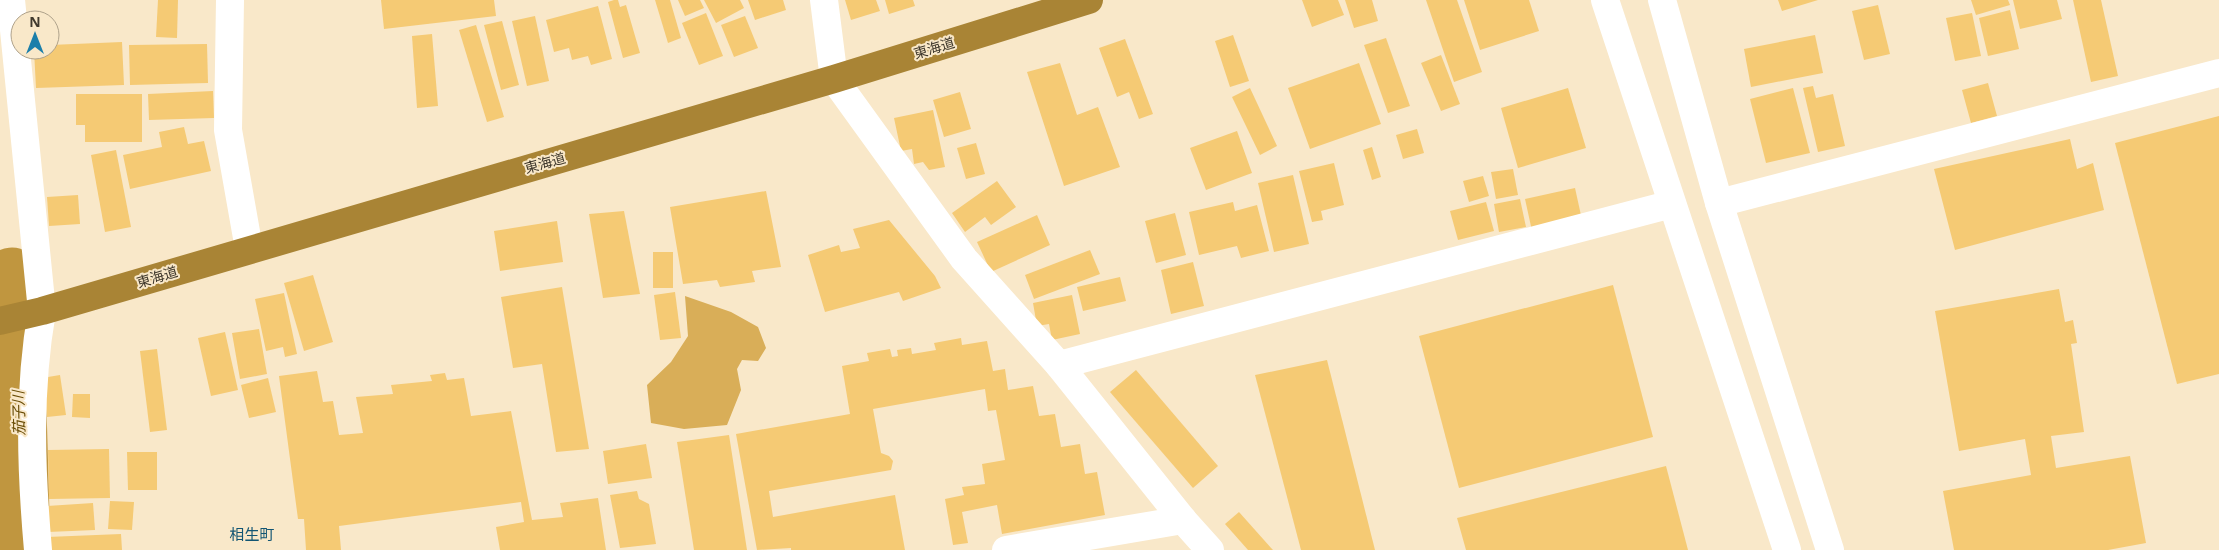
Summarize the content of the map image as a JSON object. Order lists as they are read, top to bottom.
{
  "streets": {
    "highway": ["東海道"]
  },
  "districts": ["相生町"],
  "water": ["茄子川"],
  "north": "top"
}
